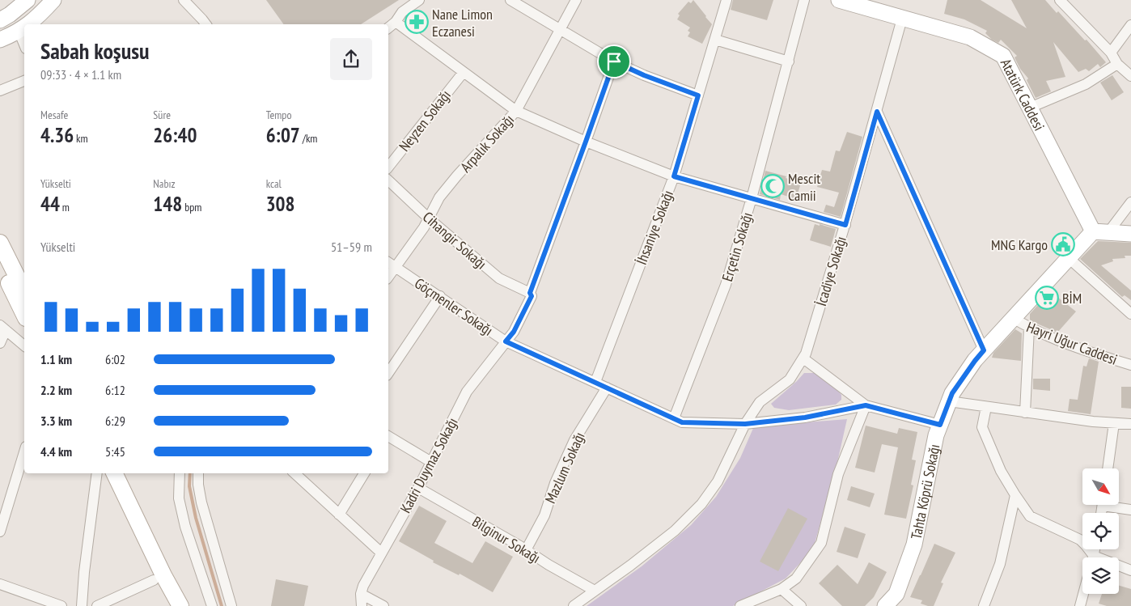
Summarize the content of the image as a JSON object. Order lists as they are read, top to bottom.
{
  "streets": {
    "main road": ["Atatürk Caddesi", "Tahta Köprü Sokağı"],
    "street": [
      "Neyzen Sokağı",
      "Arpalık Sokağı",
      "İhsaniye Sokağı",
      "Cihangir Sokağı",
      "Erçetin Sokağı",
      "İcadiye Sokağı",
      "Göçmenler Sokağı",
      "Hayri Uğur Caddesi",
      "Kadri Duymaz Sokağı",
      "Mazlum Sokağı",
      "Bilginur Sokağı"
    ]
  },
  "crossings": [
    ["Atatürk Caddesi", "İcadiye Sokağı"],
    ["Atatürk Caddesi", "Tahta Köprü Sokağı"],
    ["Arpalık Sokağı", "Cihangir Sokağı"],
    ["Arpalık Sokağı", "Göçmenler Sokağı"],
    ["İhsaniye Sokağı", "Göçmenler Sokağı"],
    ["Cihangir Sokağı", "Kadri Duymaz Sokağı"],
    ["Erçetin Sokağı", "Göçmenler Sokağı"],
    ["İcadiye Sokağı", "Göçmenler Sokağı"],
    ["İcadiye Sokağı", "Bilginur Sokağı"],
    ["Göçmenler Sokağı", "Kadri Duymaz Sokağı"],
    ["Göçmenler Sokağı", "Mazlum Sokağı"],
    ["Göçmenler Sokağı", "Tahta Köprü Sokağı"],
    ["Hayri Uğur Caddesi", "Tahta Köprü Sokağı"],
    ["Kadri Duymaz Sokağı", "Bilginur Sokağı"],
    ["Mazlum Sokağı", "Bilginur Sokağı"]
  ],
  "places": {
    "pharmacy": ["Nane Limon Eczanesi"],
    "mosque": ["Mescit Camii"],
    "public building": ["MNG Kargo"],
    "supermarket": ["BİM"]
  },
  "north": "bottom right",
  "page": {
    "heading": ["Sabah koşusu", "09:33 · 4 × 1.1 km"],
    "stats": [
      ["Mesafe", "4.36 km"],
      ["Süre", "26:40"],
      ["Tempo", "6:07 /km"],
      ["Yükselti", "44 m"],
      ["Nabız", "148 bpm"],
      ["kcal", "308"]
    ],
    "chart": ["Yükselti", "51–59 m"],
    "list": [
      {
        "name": "1.1 km",
        "note": "6:02"
      },
      {
        "name": "2.2 km",
        "note": "6:12"
      },
      {
        "name": "3.3 km",
        "note": "6:29"
      },
      {
        "name": "4.4 km",
        "note": "5:45"
      }
    ]
  }
}
